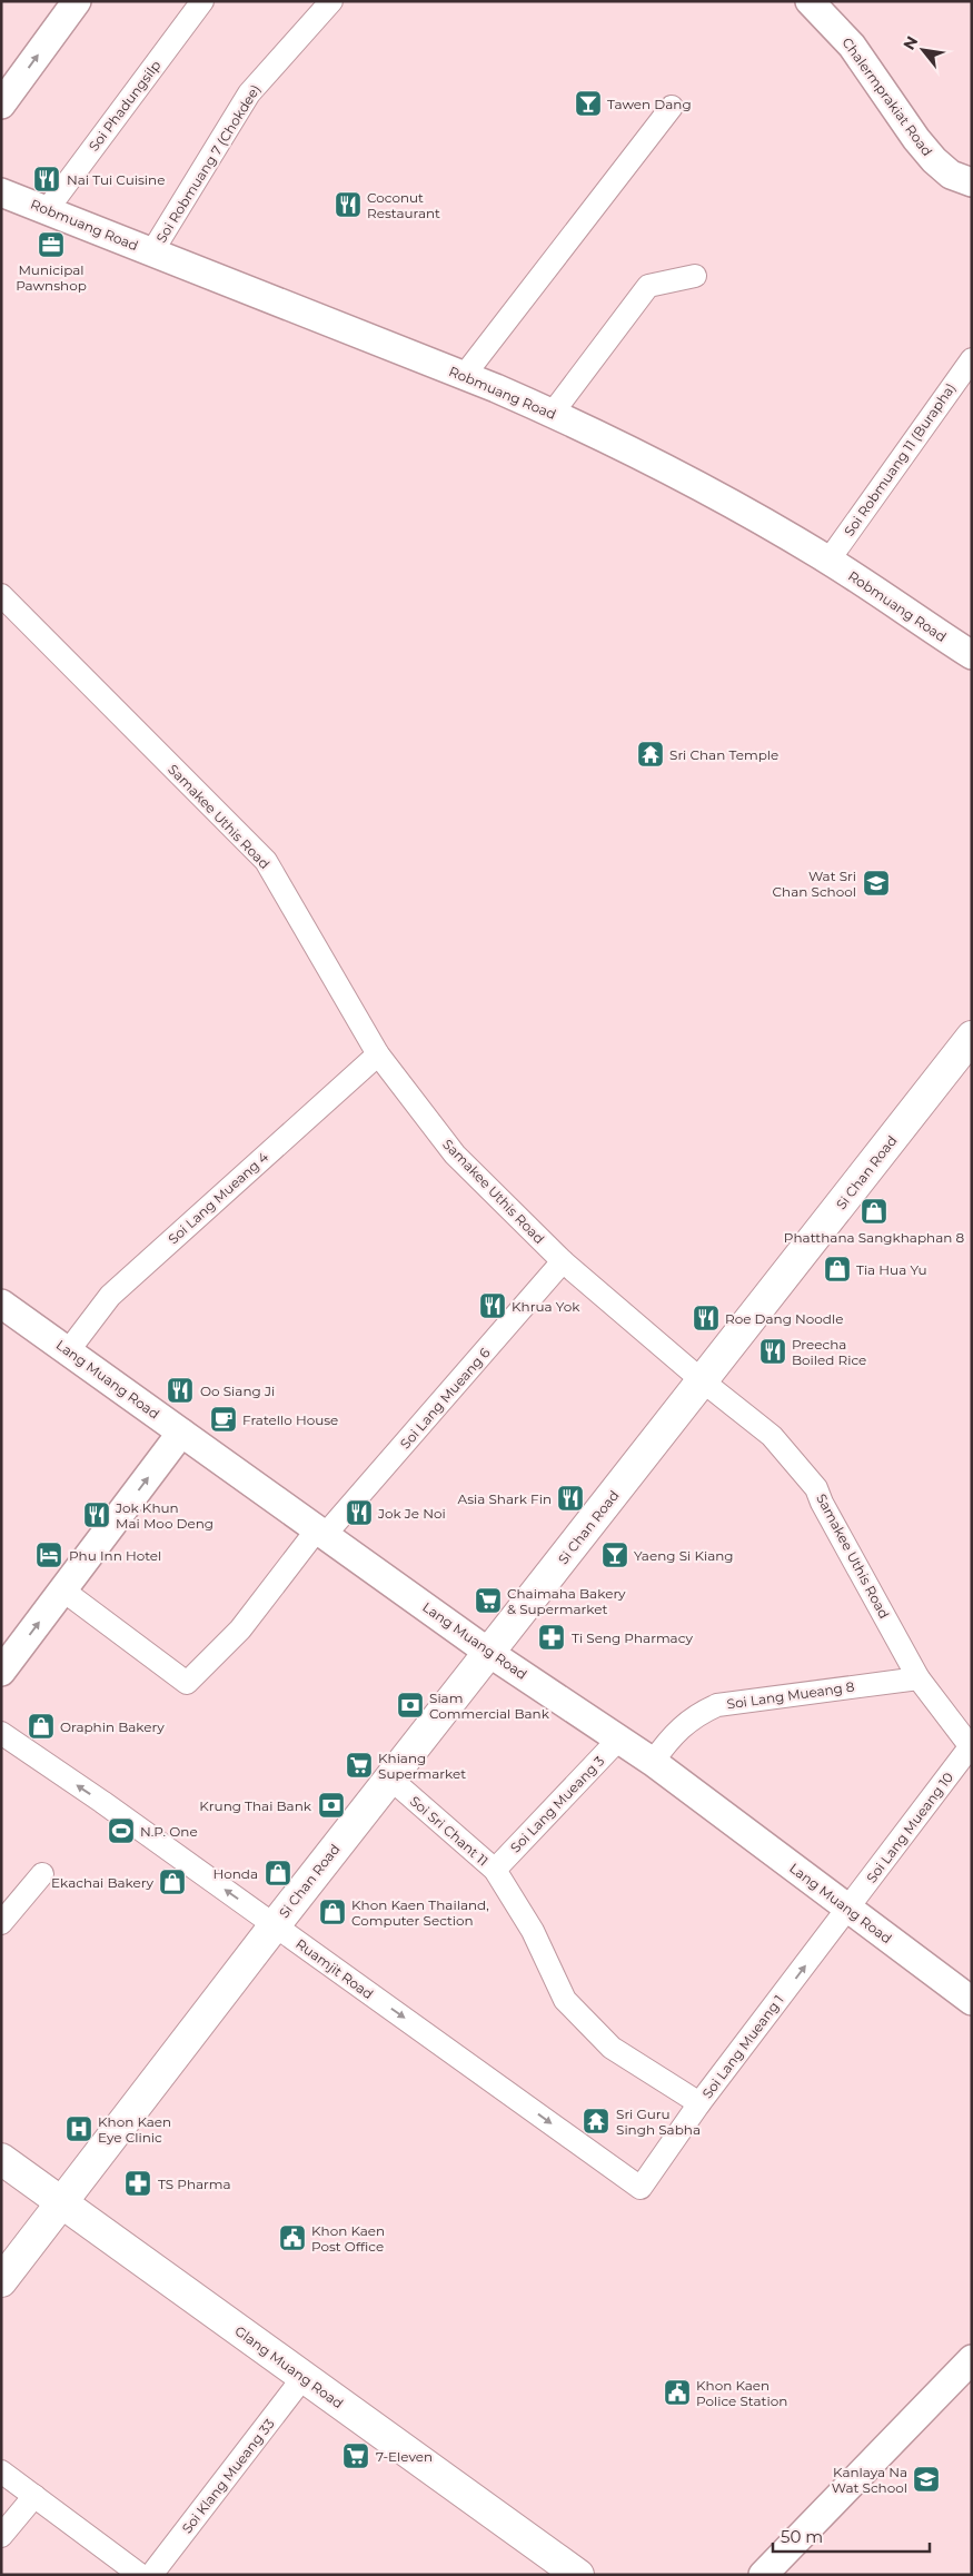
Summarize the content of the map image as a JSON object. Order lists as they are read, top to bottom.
{
  "streets": {
    "main road": ["Si Chan Road", "Glang Muang Road"],
    "street": [
      "Chalermprakiat Road",
      "Soi Phadungsilp",
      "Soi Robmuang 7 (Chokdee)",
      "Robmuang Road",
      "Soi Robmuang 11 (Burapha)",
      "Samakee Uthis Road",
      "Soi Lang Mueang 4",
      "Lang Muang Road",
      "Soi Lang Mueang 6",
      "Soi Lang Mueang 8",
      "Soi Lang Mueang 3",
      "Soi Lang Mueang 10",
      "Soi Sri Chant 11",
      "Ruamjit Road",
      "Soi Lang Mueang 1",
      "Soi Klang Mueang 33"
    ]
  },
  "crossings": [
    ["Soi Phadungsilp", "Robmuang Road"],
    ["Soi Robmuang 7 (Chokdee)", "Robmuang Road"],
    ["Robmuang Road", "Soi Robmuang 11 (Burapha)"],
    ["Samakee Uthis Road", "Si Chan Road"],
    ["Samakee Uthis Road", "Soi Lang Mueang 4"],
    ["Samakee Uthis Road", "Soi Lang Mueang 6"],
    ["Samakee Uthis Road", "Soi Lang Mueang 8"],
    ["Samakee Uthis Road", "Soi Lang Mueang 10"],
    ["Si Chan Road", "Lang Muang Road"],
    ["Si Chan Road", "Soi Sri Chant 11"],
    ["Si Chan Road", "Ruamjit Road"],
    ["Si Chan Road", "Glang Muang Road"],
    ["Soi Lang Mueang 4", "Lang Muang Road"],
    ["Lang Muang Road", "Soi Lang Mueang 6"],
    ["Lang Muang Road", "Soi Lang Mueang 8"],
    ["Lang Muang Road", "Soi Lang Mueang 3"],
    ["Lang Muang Road", "Soi Lang Mueang 10"],
    ["Lang Muang Road", "Soi Lang Mueang 1"],
    ["Soi Lang Mueang 3", "Soi Sri Chant 11"],
    ["Soi Lang Mueang 10", "Soi Lang Mueang 1"],
    ["Soi Sri Chant 11", "Soi Lang Mueang 1"],
    ["Ruamjit Road", "Soi Lang Mueang 1"],
    ["Glang Muang Road", "Soi Klang Mueang 33"]
  ],
  "one_way": ["Soi Lang Mueang 1"],
  "places": {
    "bar": ["Tawen Dang", "Yaeng Si Kiang"],
    "restaurant": [
      "Nai Tui Cuisine",
      "Coconut Restaurant",
      "Khrua Yok",
      "Roe Dang Noodle",
      "Preecha Boiled Rice",
      "Oo Siang Ji",
      "Asia Shark Fin",
      "Jok Je Noi",
      "Jok Khun Mai Moo Deng"
    ],
    "office": ["Municipal Pawnshop"],
    "temple": ["Sri Chan Temple", "Sri Guru Singh Sabha"],
    "school or university": ["Wat Sri Chan School", "Kanlaya Na Wat School"],
    "shop": [
      "Phatthana Sangkhaphan 8",
      "Tia Hua Yu",
      "Oraphin Bakery",
      "Honda",
      "Ekachai Bakery",
      "Khon Kaen Thailand, Computer Section"
    ],
    "cafe": ["Fratello House"],
    "hotel": ["Phu Inn Hotel"],
    "supermarket": ["Chaimaha Bakery & Supermarket", "Khiang Supermarket", "7-Eleven"],
    "pharmacy": ["Ti Seng Pharmacy", "TS Pharma"],
    "bank": ["Siam Commercial Bank", "Krung Thai Bank"],
    "sports": ["N.P. One"],
    "hospital": ["Khon Kaen Eye Clinic"],
    "public building": ["Khon Kaen Post Office", "Khon Kaen Police Station"]
  },
  "scale_bar": "50 m",
  "north": "top left"
}
